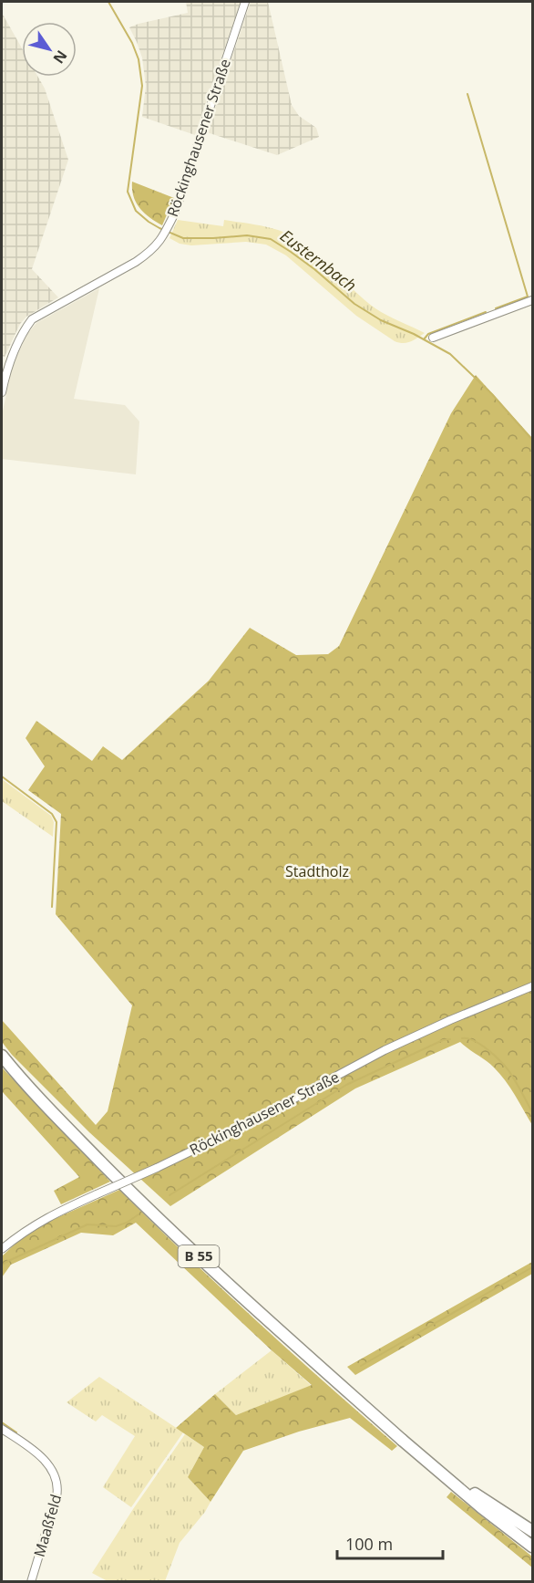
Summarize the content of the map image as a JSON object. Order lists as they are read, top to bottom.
{
  "streets": {
    "main road": ["B 55"],
    "street": ["Röckinghausener Straße", "Maaßfeld"]
  },
  "water": ["Eusternbach"],
  "parks": ["Stadtholz"],
  "scale_bar": "100 m",
  "north": "bottom right"
}
